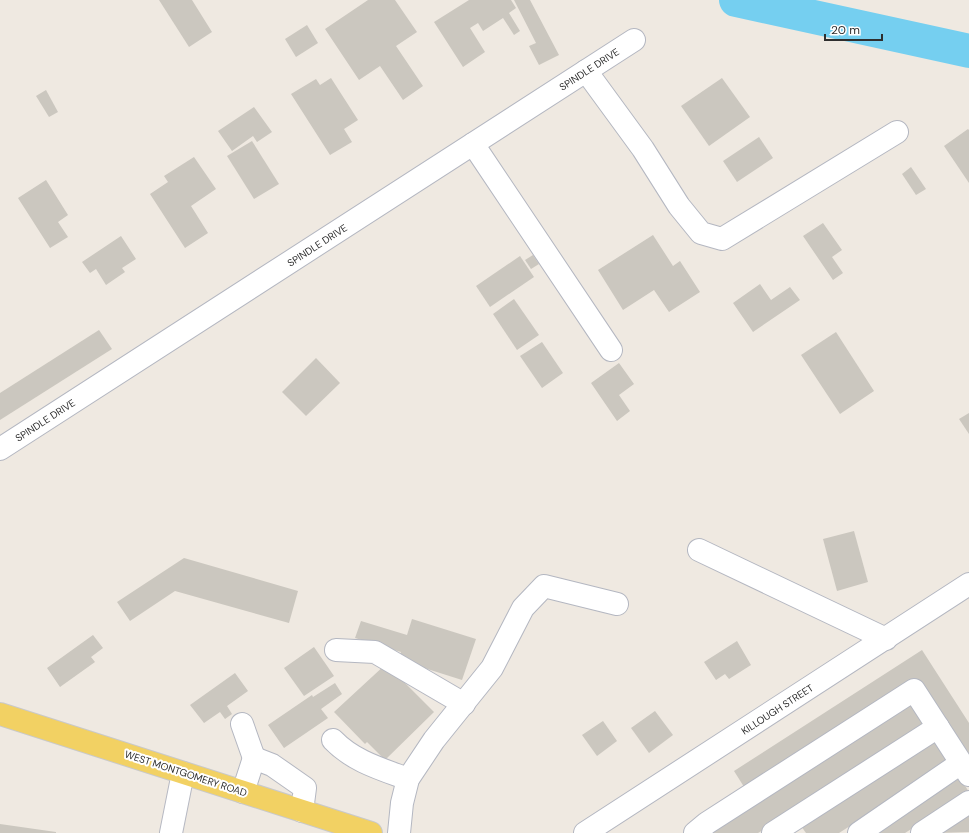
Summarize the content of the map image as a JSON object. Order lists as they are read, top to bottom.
{
  "streets": {
    "main road": ["WEST MONTGOMERY ROAD"],
    "street": ["SPINDLE DRIVE", "KILLOUGH STREET"]
  },
  "scale_bar": "20 m"
}
